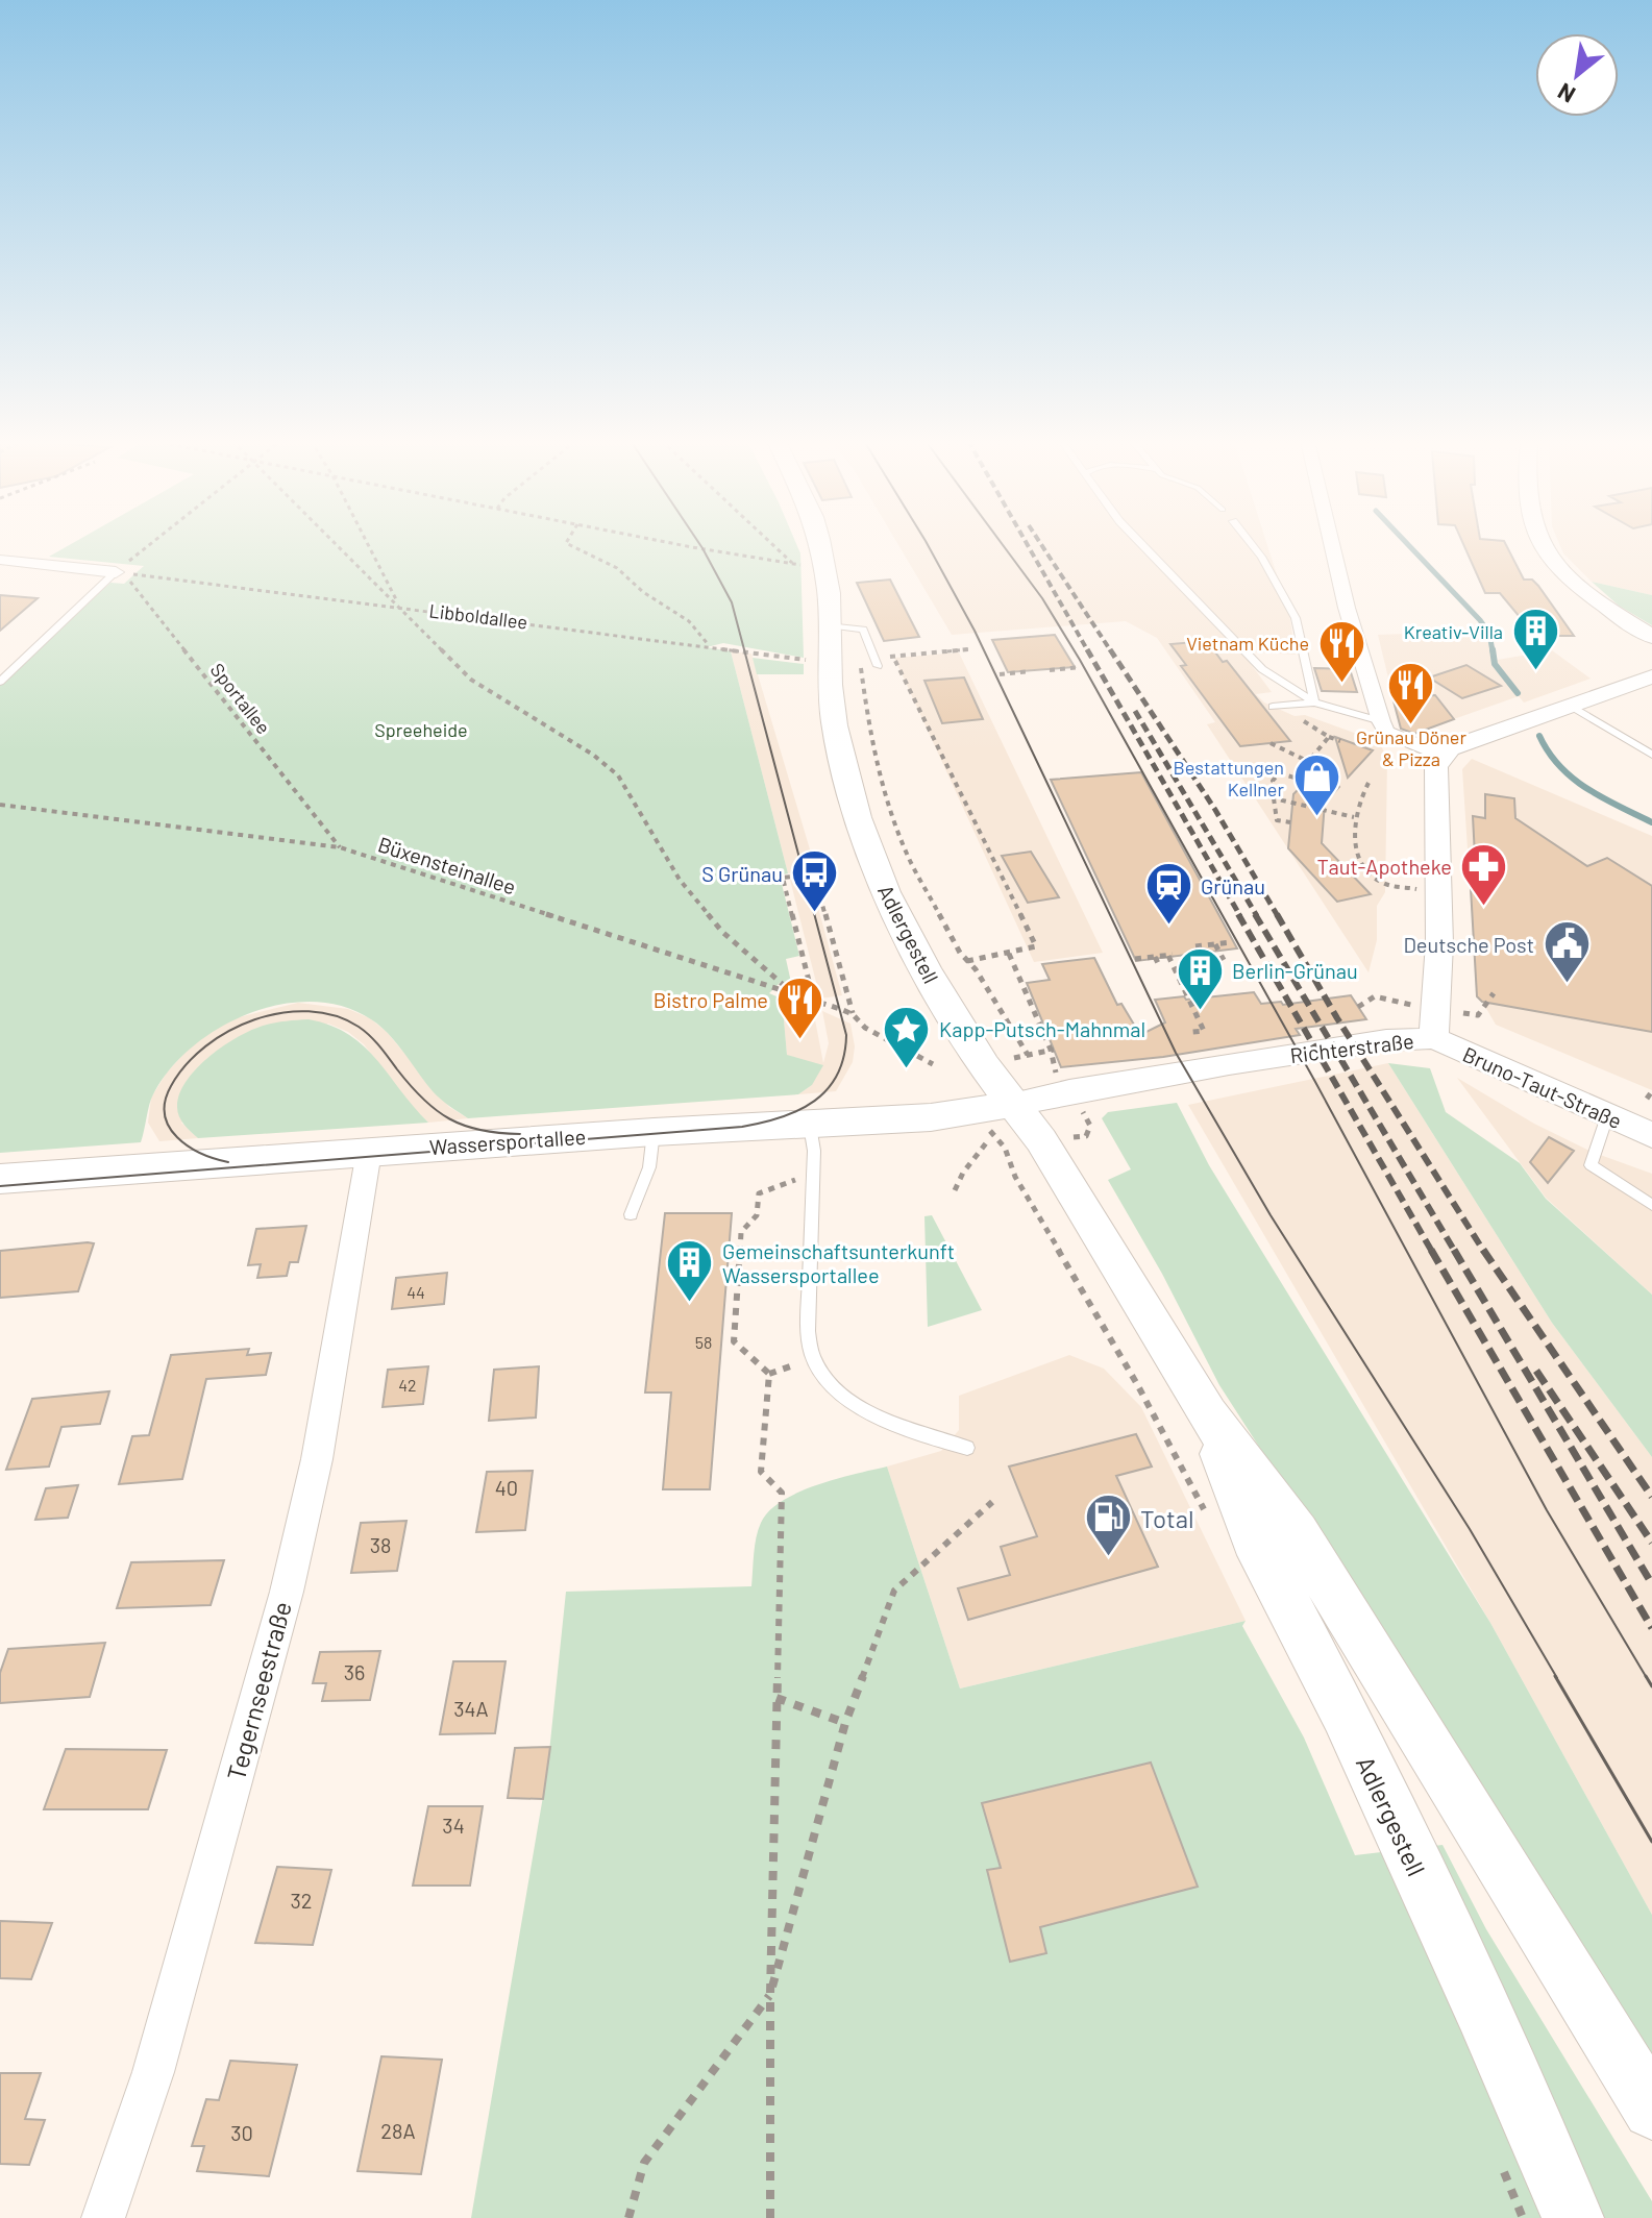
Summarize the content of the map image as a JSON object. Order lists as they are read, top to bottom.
{
  "streets": {
    "main road": ["Adlergestell", "Wassersportallee"],
    "street": ["Richterstraße", "Bruno-Taut-Straße", "Tegernseestraße"],
    "path": ["Libboldallee", "Sportallee", "Büxensteinallee"]
  },
  "crossings": [
    ["Libboldallee", "Sportallee"],
    ["Sportallee", "Büxensteinallee"],
    ["Adlergestell", "Richterstraße"],
    ["Adlergestell", "Wassersportallee"],
    ["Richterstraße", "Bruno-Taut-Straße"],
    ["Richterstraße", "Wassersportallee"],
    ["Wassersportallee", "Tegernseestraße"]
  ],
  "parks": ["Spreeheide"],
  "places": {
    "building": ["Kreativ-Villa", "Berlin-Grünau", "Gemeinschaftsunterkunft Wassersportallee"],
    "restaurant": ["Vietnam Küche", "Grünau Döner & Pizza", "Bistro Palme"],
    "shop": ["Bestattungen Kellner"],
    "pharmacy": ["Taut-Apotheke"],
    "bus stop": ["S Grünau"],
    "station": ["Grünau"],
    "public building": ["Deutsche Post"],
    "place": ["Kapp-Putsch-Mahnmal"],
    "fuel station": ["Total"]
  },
  "house_numbers": [
    "44",
    "58",
    "42",
    "40",
    "38",
    "36",
    "34A",
    "34",
    "32",
    "28A",
    "30"
  ],
  "north": "bottom left"
}
